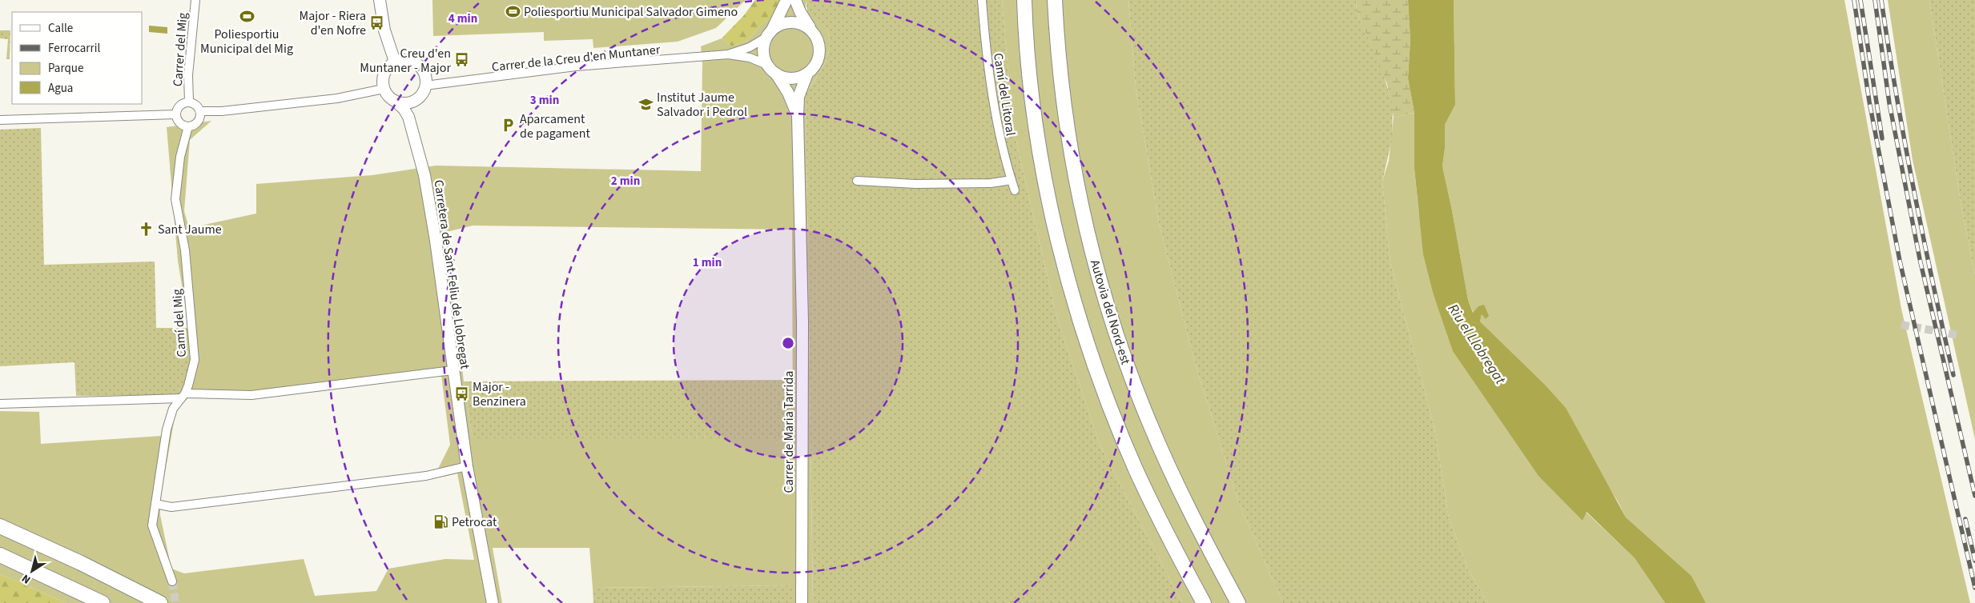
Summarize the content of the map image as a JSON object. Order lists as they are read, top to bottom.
{
  "streets": {
    "highway": ["Autovia del Nord-est"],
    "main road": ["Carretera de Sant Feliu de Llobregat", "Carrer de Maria Tarrida"],
    "street": [
      "Carrer del Mig",
      "Carrer de la Creu d'en Muntaner",
      "Camí del Litoral",
      "Camí del Mig"
    ]
  },
  "crossings": [
    ["Carrer del Mig", "Camí del Mig"],
    ["Carrer de la Creu d'en Muntaner", "Carretera de Sant Feliu de Llobregat"],
    ["Carrer de la Creu d'en Muntaner", "Carrer de Maria Tarrida"]
  ],
  "water": ["Riu el Llobregat"],
  "places": {
    "sports": ["Poliesportiu Municipal Salvador Gimeno", "Poliesportiu Municipal del Mig"],
    "bus stop": ["Major - Riera d'en Nofre", "Creu d'en Muntaner - Major", "Major - Benzinera"],
    "school or university": ["Institut Jaume Salvador i Pedrol"],
    "parking": ["Aparcament de pagament"],
    "church": ["Sant Jaume"],
    "fuel station": ["Petrocat"]
  },
  "legend": [
    "Calle",
    "Ferrocarril",
    "Parque",
    "Agua"
  ],
  "north": "bottom left",
  "rings": [
    "4 min",
    "3 min",
    "2 min",
    "1 min"
  ]
}
